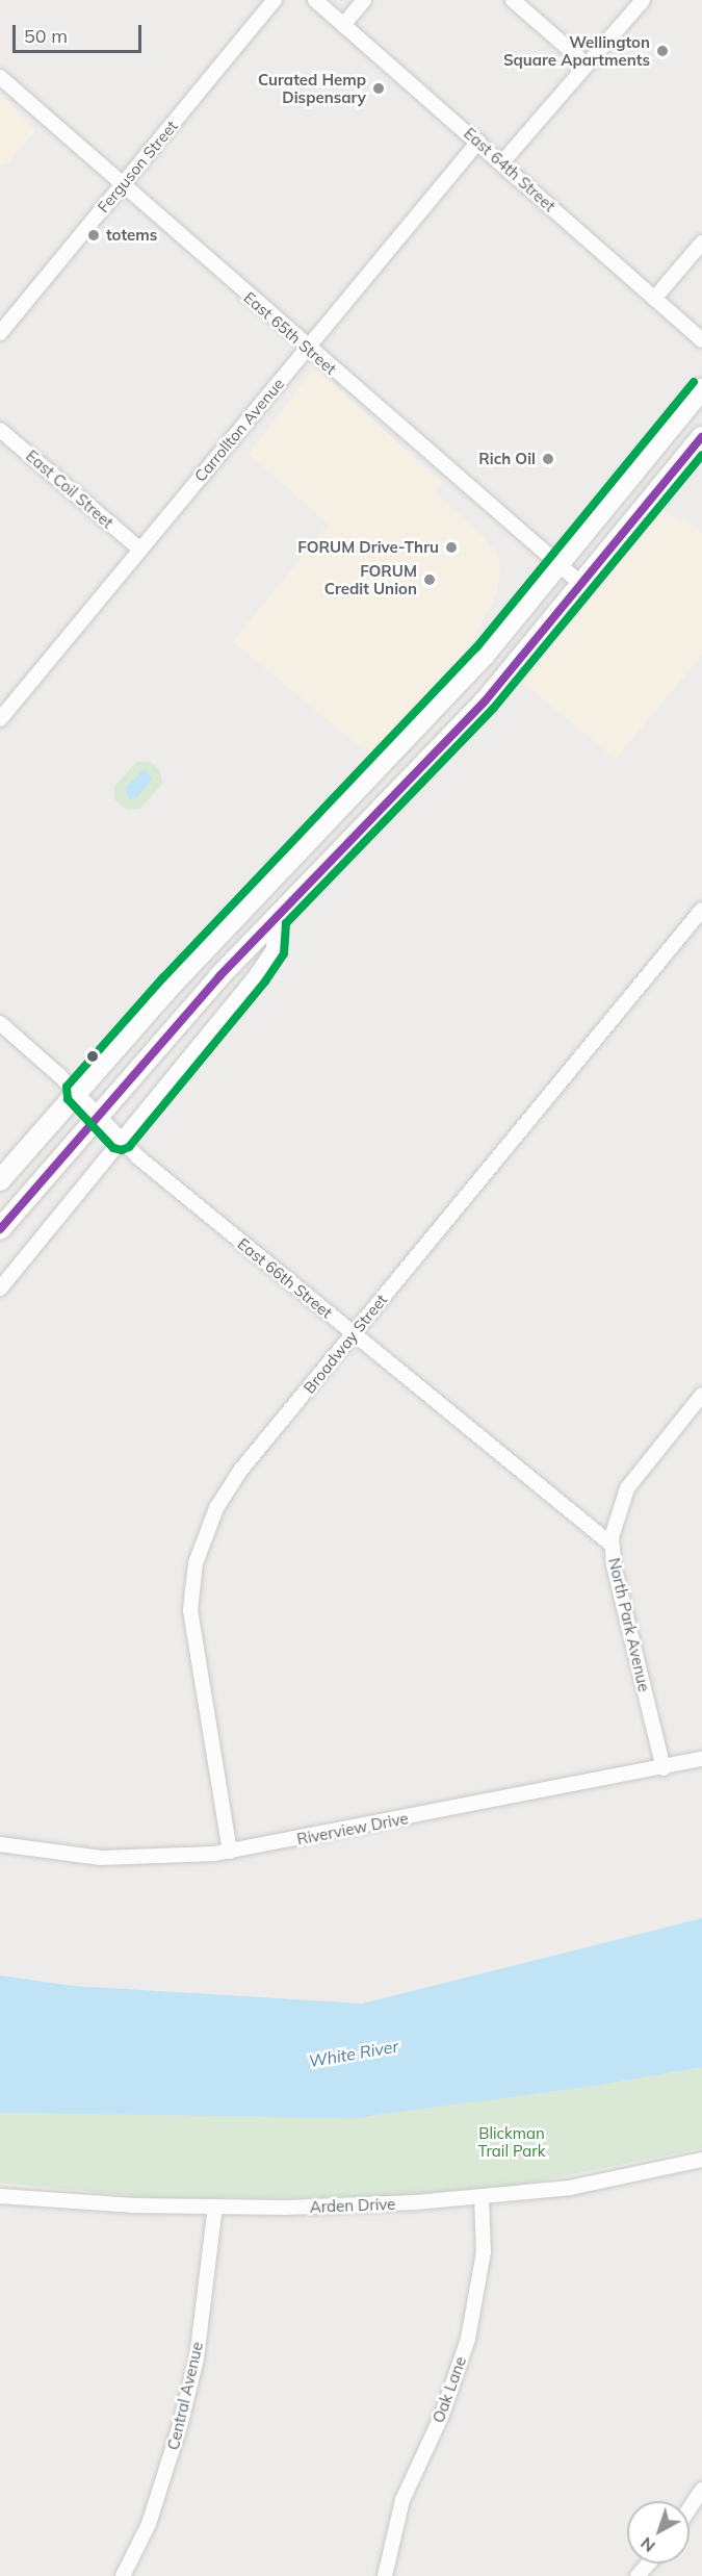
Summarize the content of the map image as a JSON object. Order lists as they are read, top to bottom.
{
  "streets": {
    "street": [
      "Ferguson Street",
      "East 64th Street",
      "East 65th Street",
      "Carrollton Avenue",
      "East Coil Street",
      "East 66th Street",
      "Broadway Street",
      "North Park Avenue",
      "Riverview Drive",
      "Arden Drive",
      "Oak Lane",
      "Central Avenue"
    ]
  },
  "crossings": [
    ["Ferguson Street", "East 65th Street"],
    ["East 64th Street", "Carrollton Avenue"],
    ["East 65th Street", "Carrollton Avenue"],
    ["Carrollton Avenue", "East Coil Street"],
    ["East 66th Street", "Broadway Street"],
    ["East 66th Street", "North Park Avenue"],
    ["Broadway Street", "Riverview Drive"],
    ["North Park Avenue", "Riverview Drive"],
    ["Arden Drive", "Oak Lane"],
    ["Arden Drive", "Central Avenue"]
  ],
  "water": ["White River"],
  "parks": ["Blickman Trail Park"],
  "places": [
    "Wellington Square Apartments",
    "Curated Hemp Dispensary",
    "totems",
    "Rich Oil",
    "FORUM Drive-Thru",
    "FORUM Credit Union"
  ],
  "scale_bar": "50 m",
  "north": "bottom left"
}
